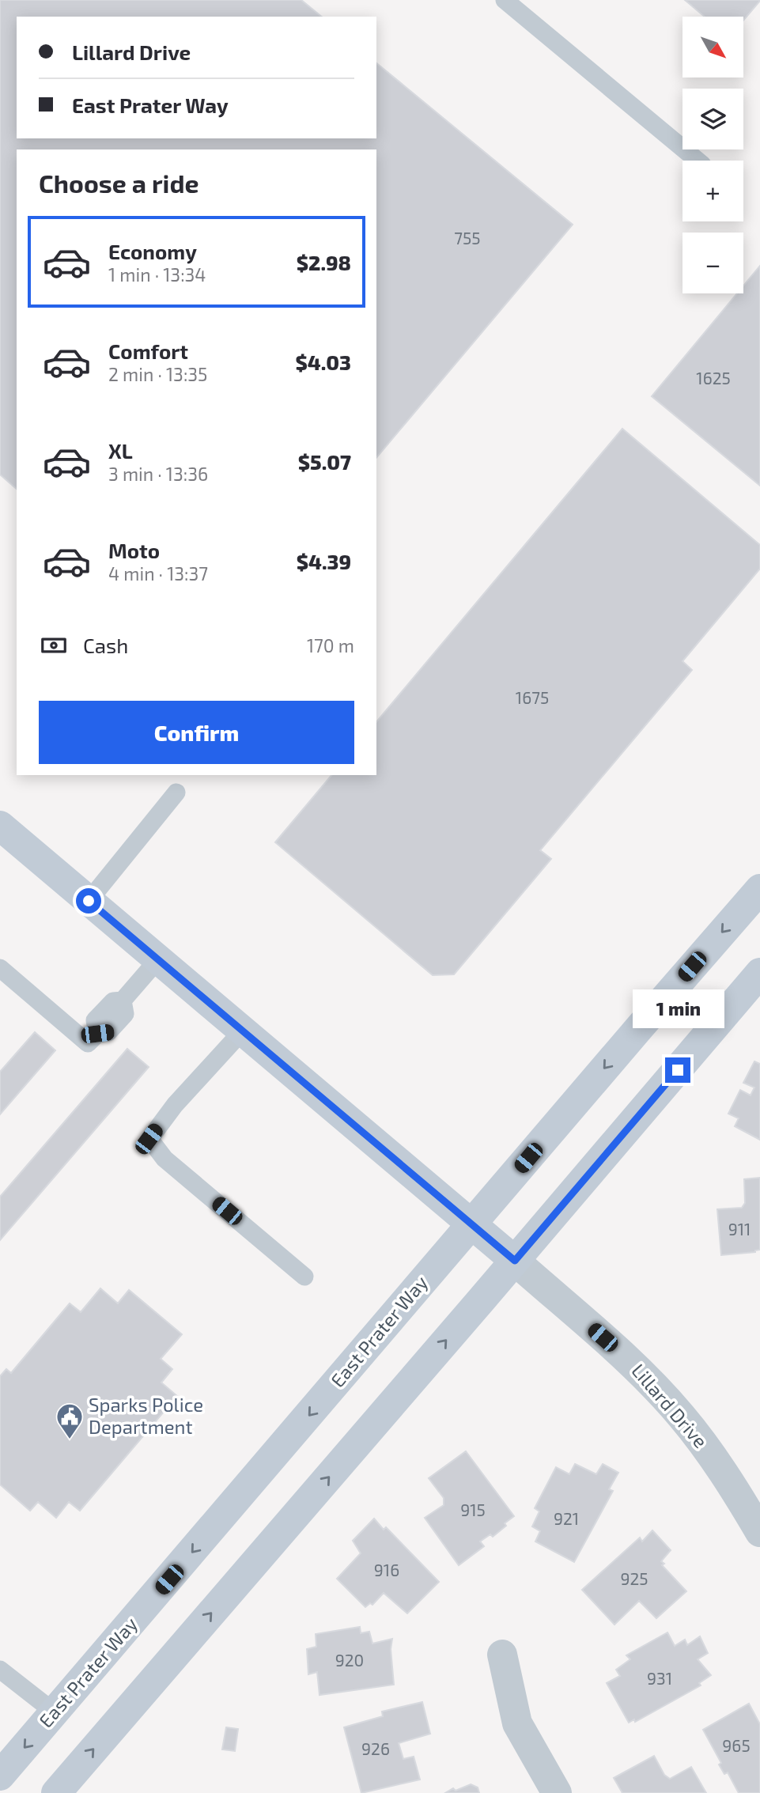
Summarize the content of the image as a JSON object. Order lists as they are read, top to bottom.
{
  "streets": {
    "main road": ["East Prater Way", "Lillard Drive"]
  },
  "crossings": [
    ["East Prater Way", "Lillard Drive"]
  ],
  "places": {
    "public building": ["Sparks Police Department"]
  },
  "house_numbers": [
    "755",
    "1625",
    "1675",
    "911",
    "915",
    "921",
    "916",
    "925",
    "920",
    "931",
    "965",
    "926"
  ],
  "north": "bottom right",
  "page": {
    "map_buttons": ["+", "−"],
    "banner": ["Lillard Drive", "East Prater Way"],
    "heading": "Choose a ride",
    "list": [
      {
        "name": "Economy",
        "note": "1 min · 13:34",
        "value": "$2.98"
      },
      {
        "name": "Comfort",
        "note": "2 min · 13:35",
        "value": "$4.03"
      },
      {
        "name": "XL",
        "note": "3 min · 13:36",
        "value": "$5.07"
      },
      {
        "name": "Moto",
        "note": "4 min · 13:37",
        "value": "$4.39"
      }
    ],
    "pay": ["Cash", "170 m"],
    "buttons": "Confirm",
    "bubble": "1 min"
  }
}
